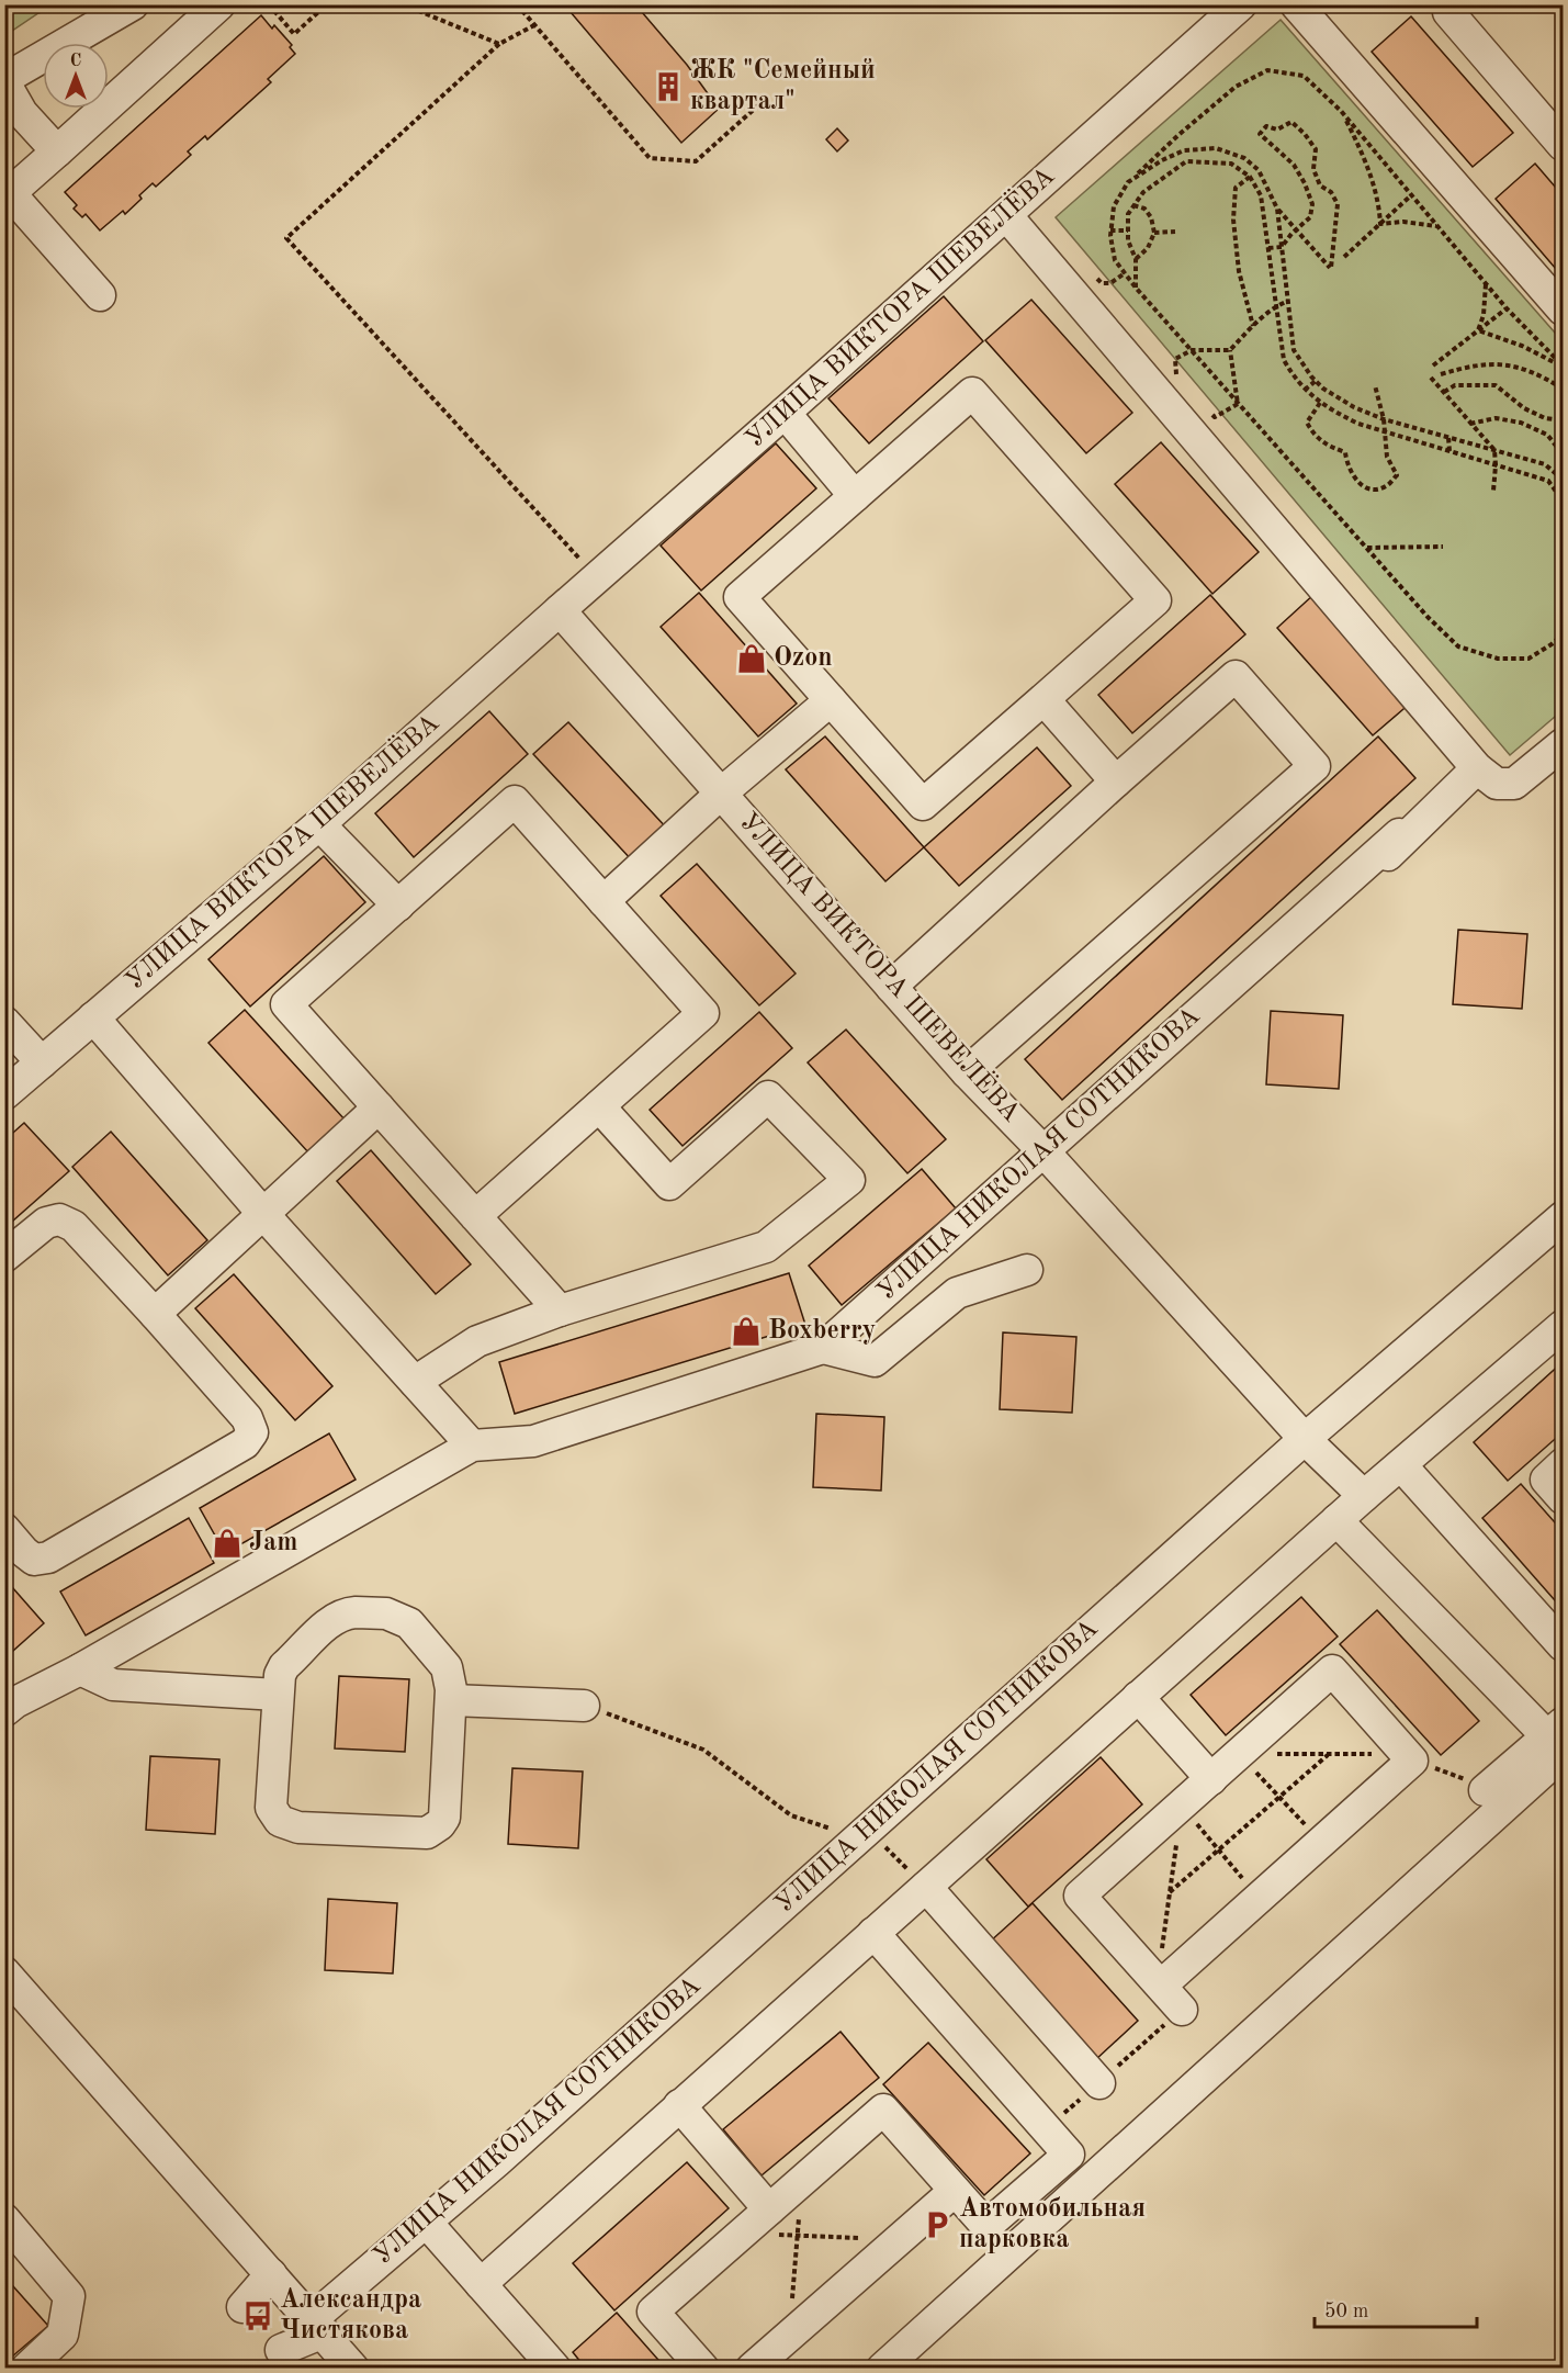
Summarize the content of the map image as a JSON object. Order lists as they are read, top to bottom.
{
  "streets": {
    "street": ["УЛИЦА ВИКТОРА ШЕВЕЛЁВА", "УЛИЦА НИКОЛАЯ СОТНИКОВА"]
  },
  "crossings": [
    ["УЛИЦА ВИКТОРА ШЕВЕЛЁВА", "УЛИЦА НИКОЛАЯ СОТНИКОВА"]
  ],
  "places": {
    "building": ["ЖК \"Семейный квартал\""],
    "shop": ["Ozon", "Boxberry", "Jam"],
    "parking": ["Автомобильная парковка"],
    "bus stop": ["Александра Чистякова"]
  },
  "scale_bar": "50 m",
  "north": "top"
}
